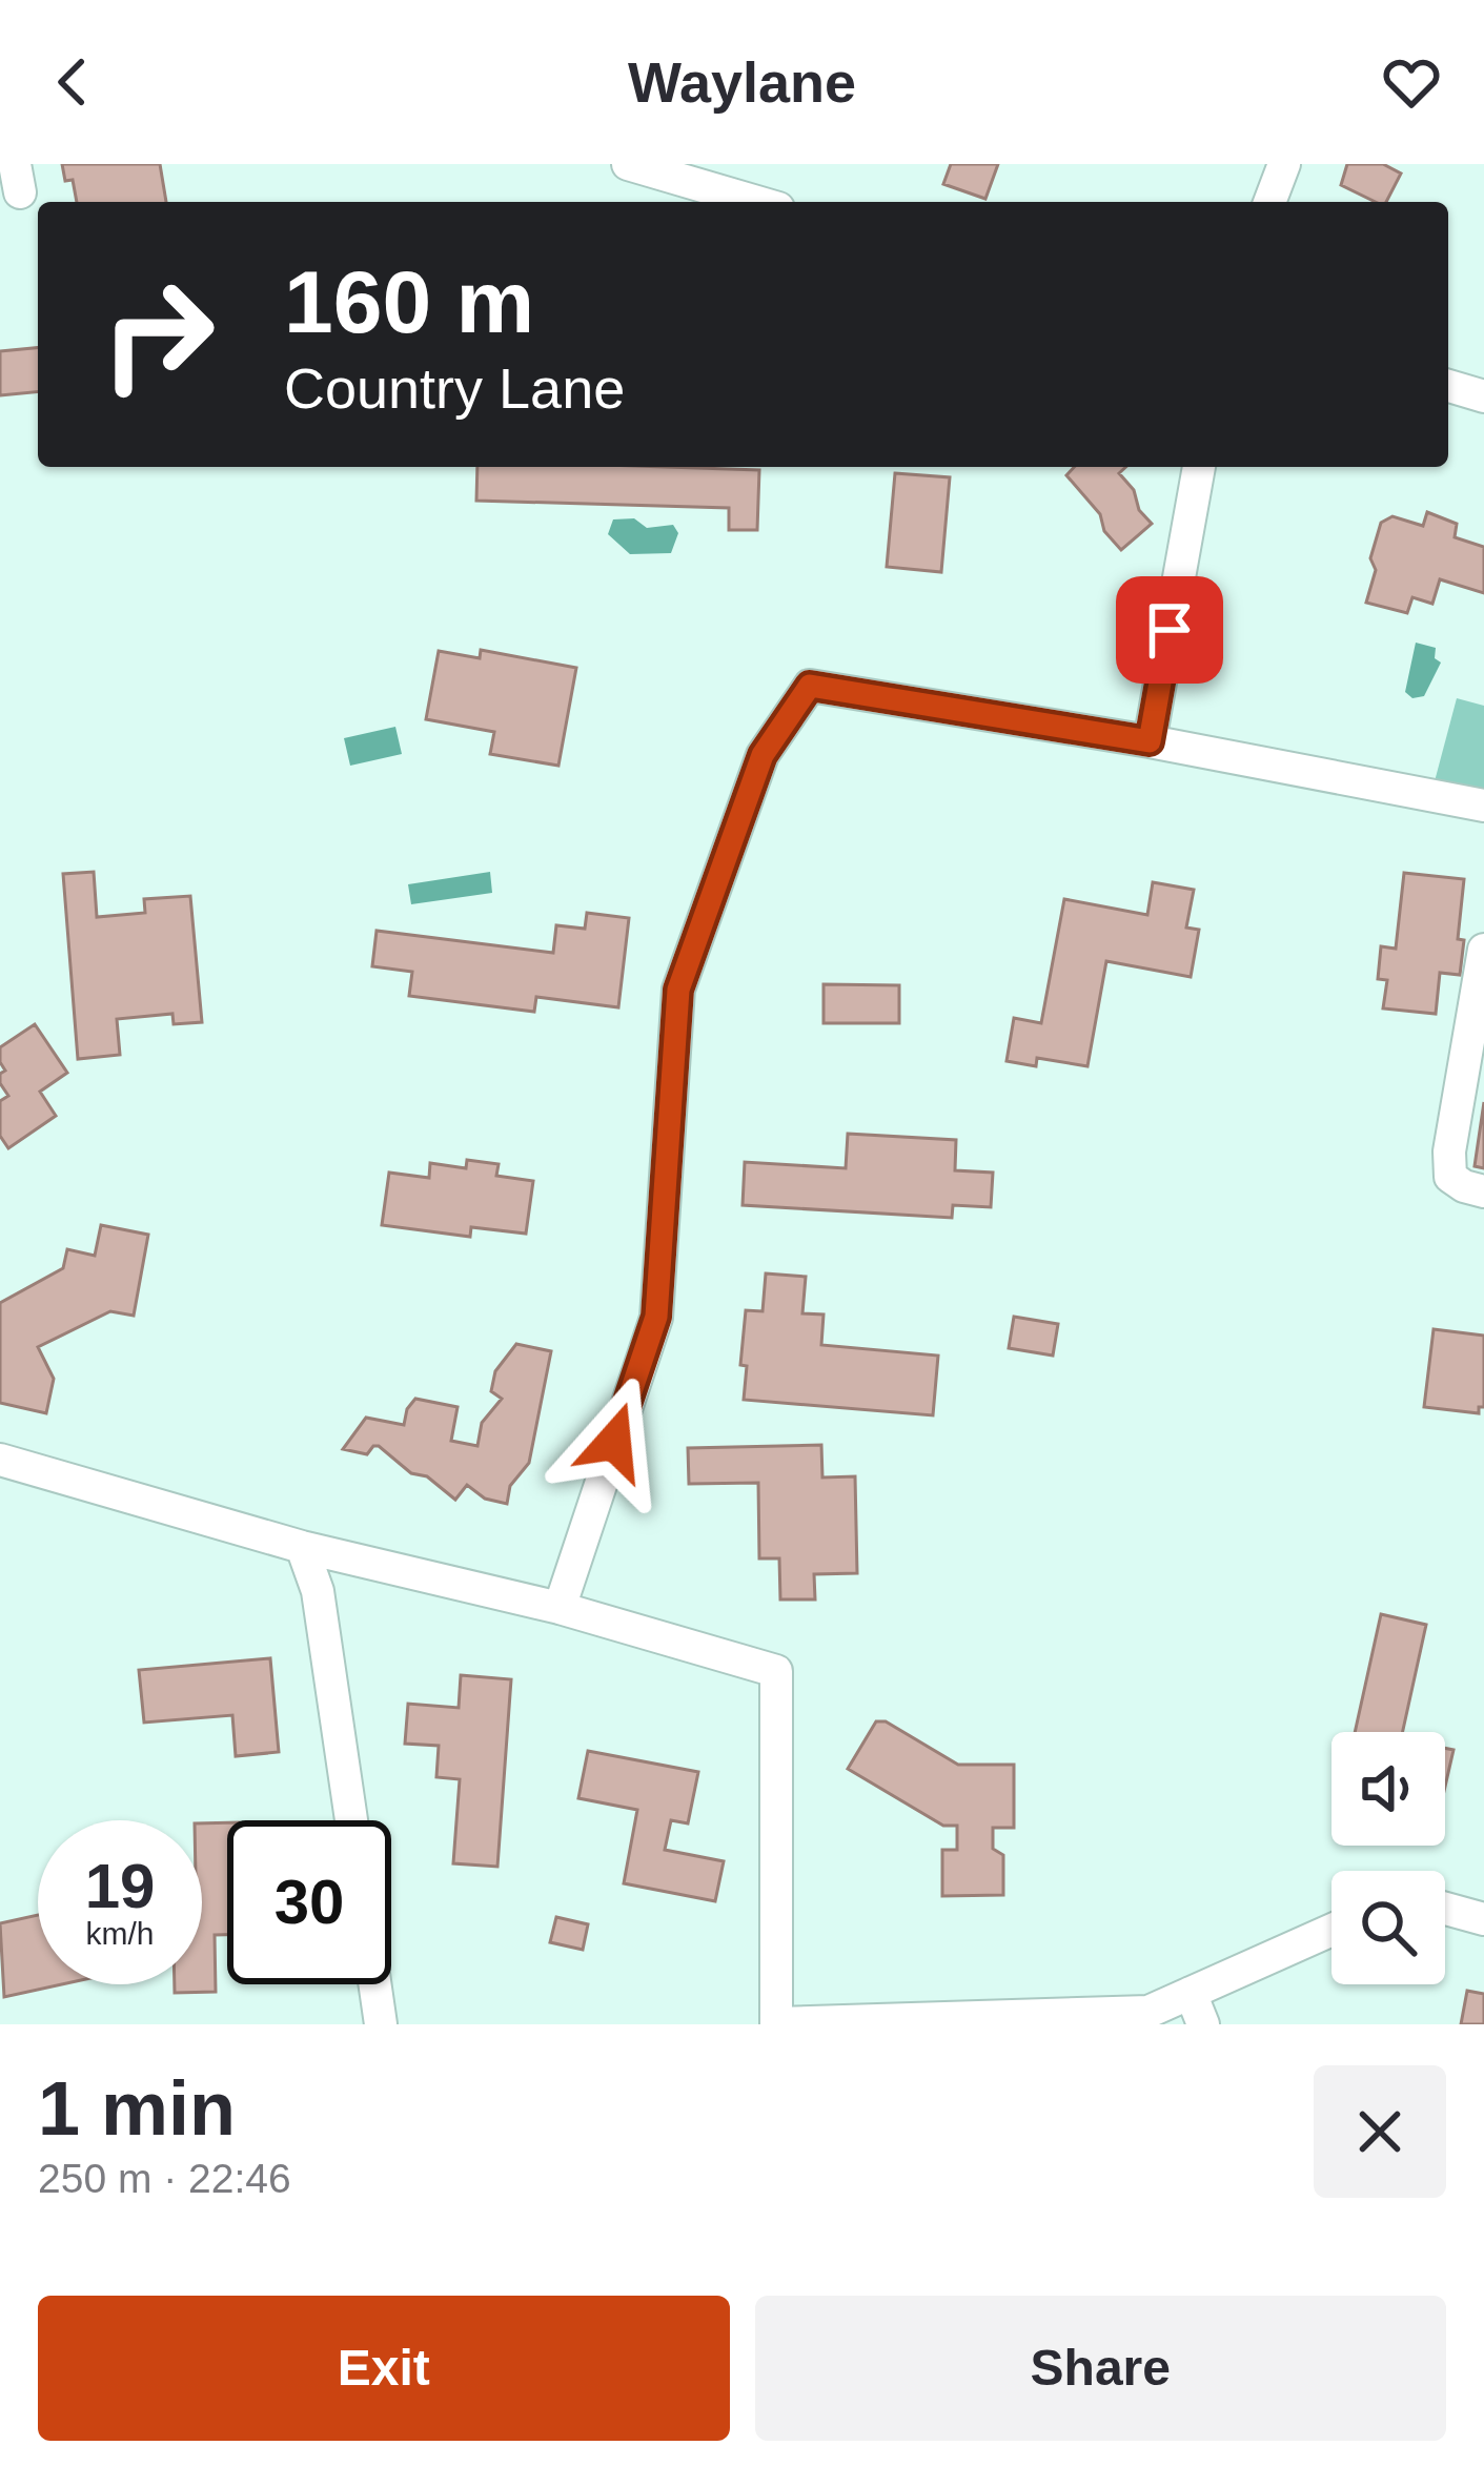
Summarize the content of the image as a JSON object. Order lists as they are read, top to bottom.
{
  "page": {
    "header": "Waylane",
    "turn": ["160 m", "Country Lane"],
    "speed": "19 km/h",
    "limit": "30",
    "heading": ["1 min", "250 m · 22:46"],
    "buttons": ["Exit", "Share"]
  }
}
